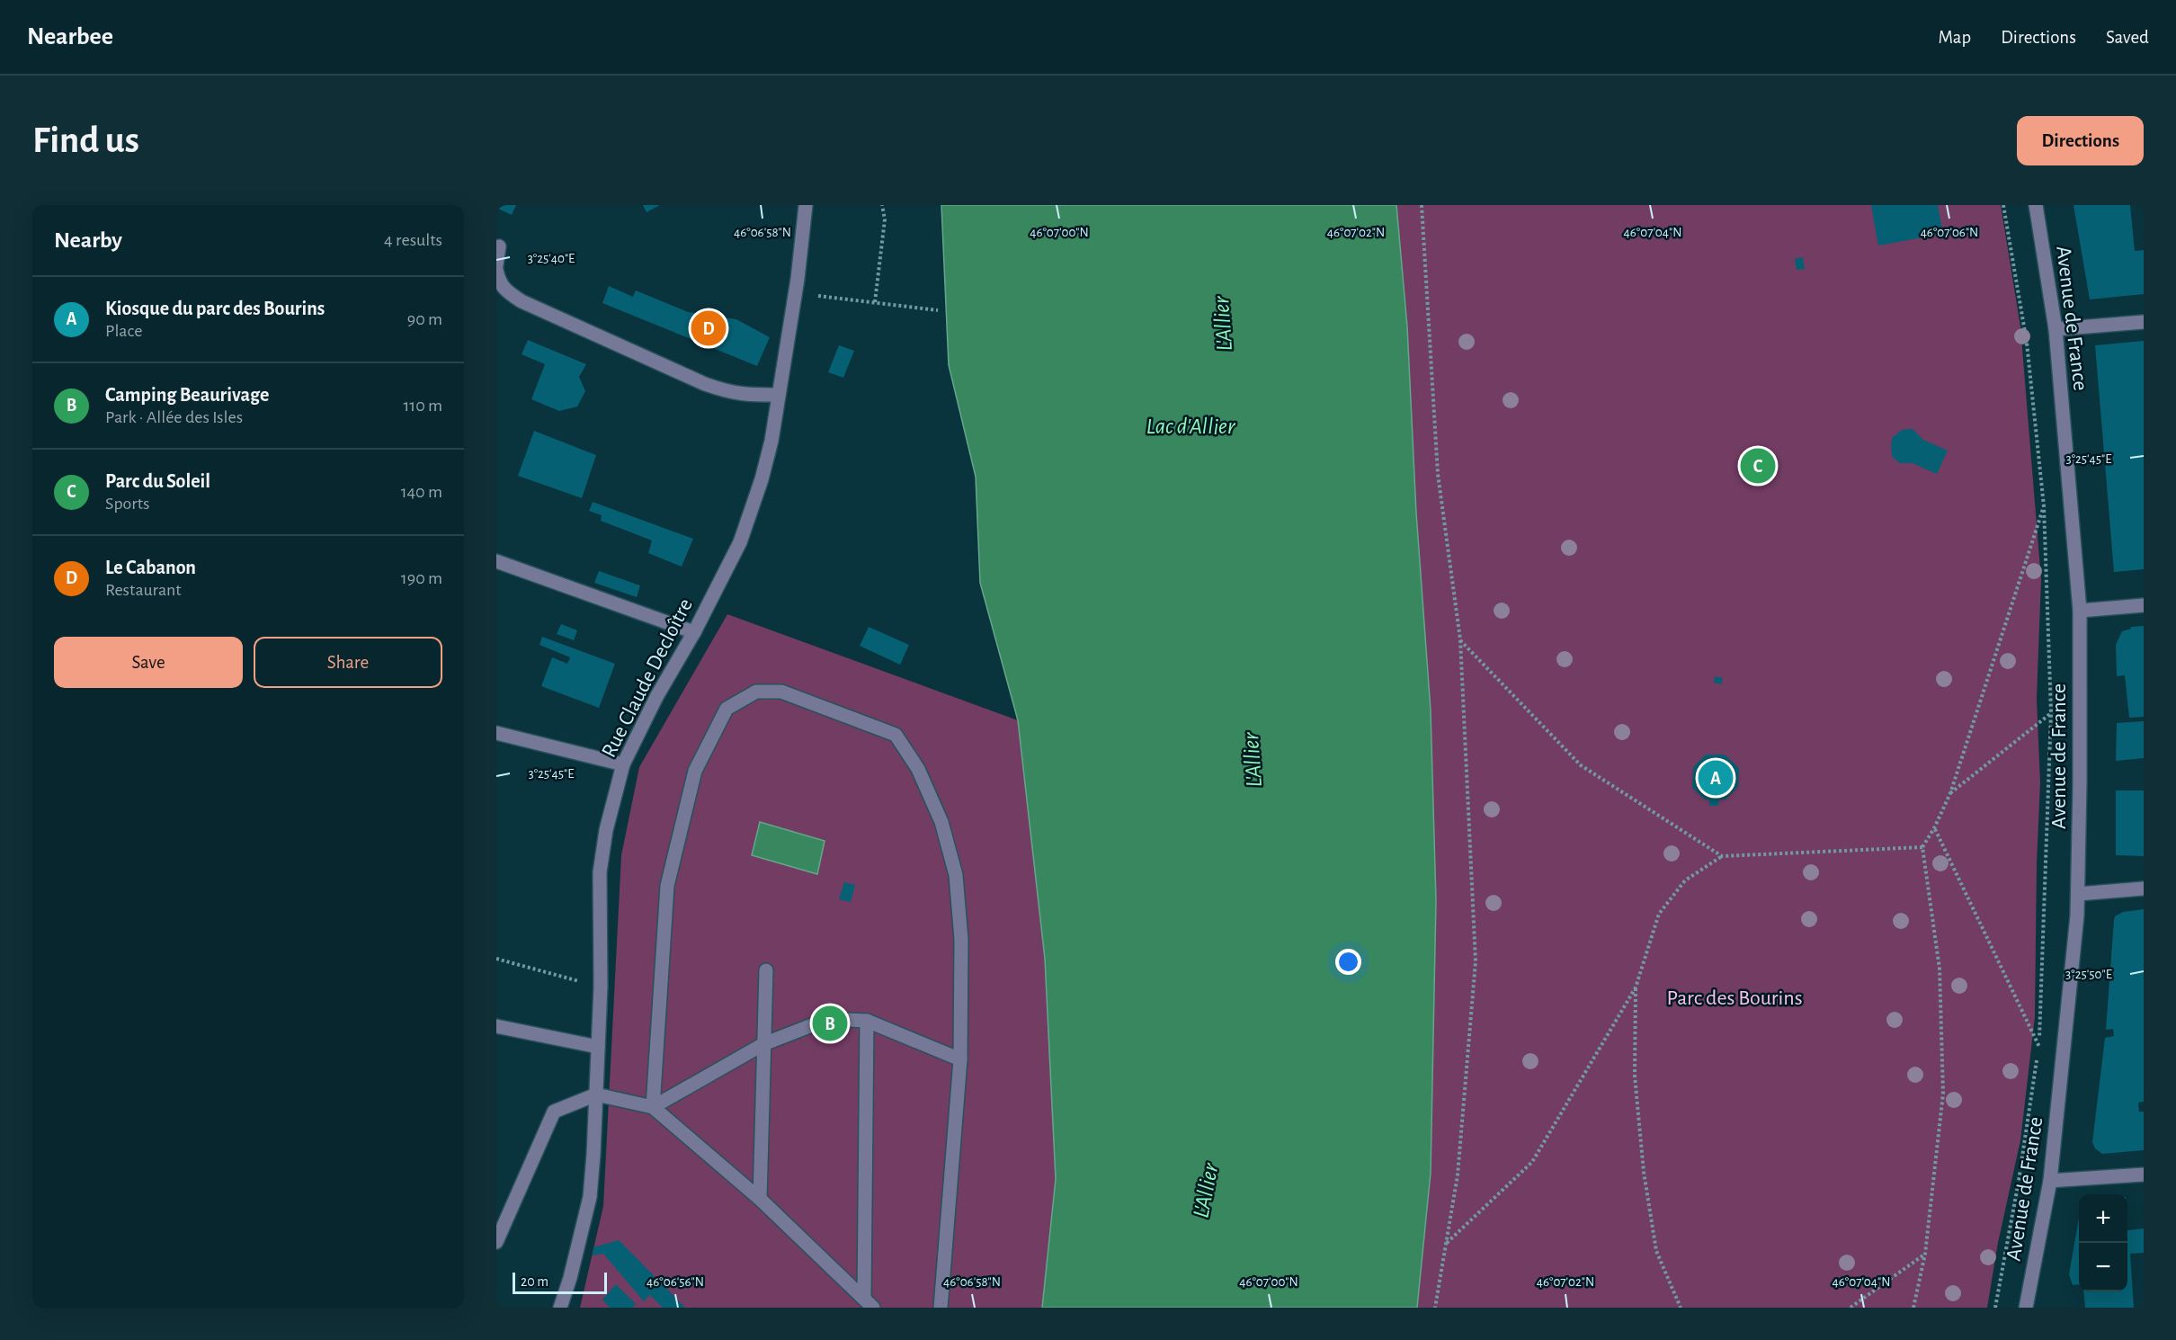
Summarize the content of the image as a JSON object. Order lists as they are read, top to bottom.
{
  "streets": {
    "street": ["Avenue de France", "Rue Claude Decloître"]
  },
  "water": ["L'Allier", "Lac d'Allier"],
  "parks": ["Parc des Bourins"],
  "scale_bar": "20 m",
  "page": {
    "header": "Nearbee",
    "nav": ["Map", "Directions", "Saved"],
    "buttons": [
      "Directions",
      ["Save", "Share"]
    ],
    "title": "Find us",
    "heading": ["Nearby", "4 results"],
    "list": [
      {
        "mark": "A",
        "name": "Kiosque du parc des Bourins",
        "note": "Place",
        "value": "90 m"
      },
      {
        "mark": "B",
        "name": "Camping Beaurivage",
        "note": "Park · Allée des Isles",
        "value": "110 m"
      },
      {
        "mark": "C",
        "name": "Parc du Soleil",
        "note": "Sports",
        "value": "140 m"
      },
      {
        "mark": "D",
        "name": "Le Cabanon",
        "note": "Restaurant",
        "value": "190 m"
      }
    ],
    "pins": [
      "D",
      "C",
      "A",
      "B"
    ],
    "map_buttons": ["+", "−"],
    "scale": "20 m"
  },
  "coordinates": [
    "46°06'58\"N",
    "46°07'00\"N",
    "46°07'02\"N",
    "46°07'04\"N",
    "46°07'06\"N",
    "3°25'40\"E",
    "3°25'45\"E",
    "3°25'50\"E",
    "46°06'56\"N"
  ]
}
